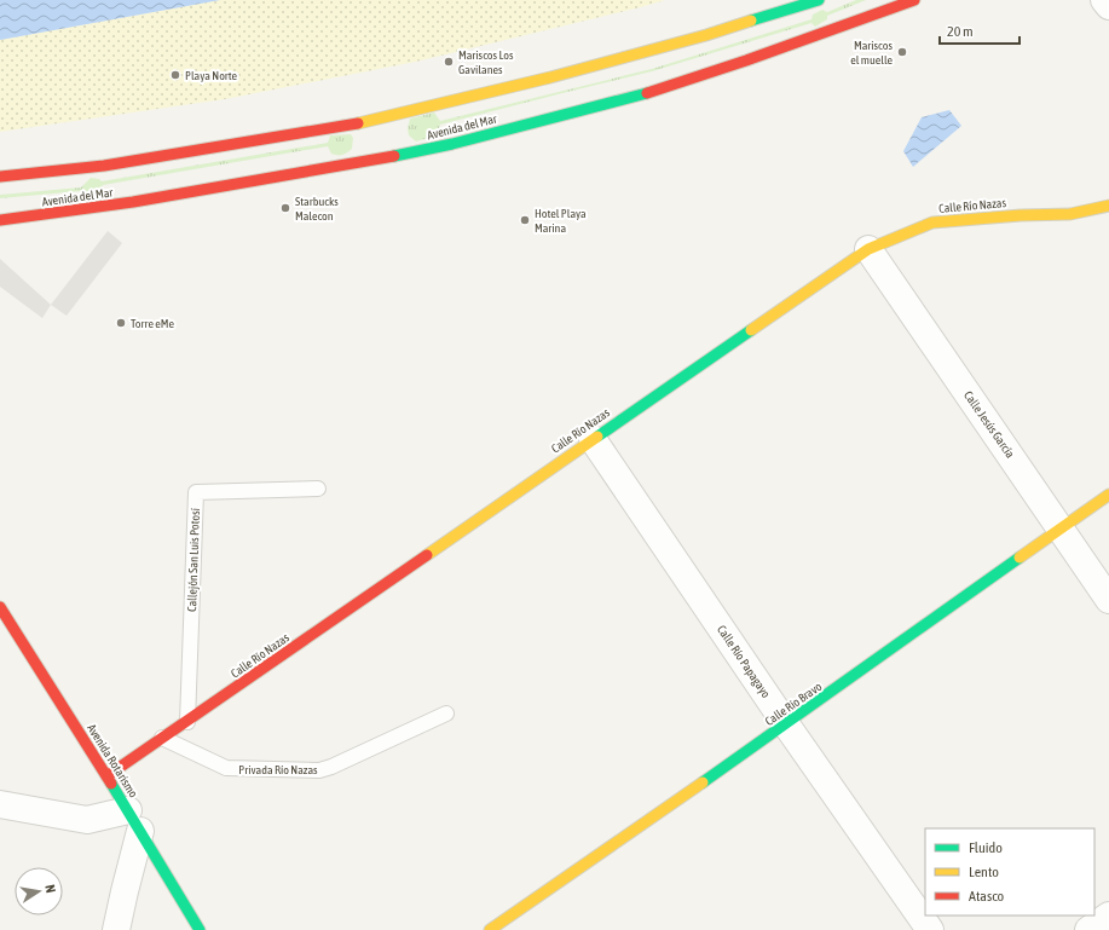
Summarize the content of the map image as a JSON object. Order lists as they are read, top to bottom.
{
  "streets": {
    "street": [
      "Avenida del Mar",
      "Calle Río Nazas",
      "Calle Jesús García",
      "Calle Río Papagayo",
      "Calle Río Bravo",
      "Avenida Rotarismo"
    ],
    "lane": ["Callejón San Luis Potosí", "Privada Río Nazas"]
  },
  "crossings": [
    ["Calle Río Nazas", "Calle Jesús García"],
    ["Calle Río Nazas", "Callejón San Luis Potosí"],
    ["Calle Río Nazas", "Calle Río Papagayo"],
    ["Calle Río Nazas", "Avenida Rotarismo"],
    ["Calle Río Nazas", "Privada Río Nazas"],
    ["Calle Jesús García", "Calle Río Bravo"],
    ["Calle Río Papagayo", "Calle Río Bravo"]
  ],
  "places": [
    "Mariscos el muelle",
    "Mariscos Los Gavilanes",
    "Playa Norte",
    "Starbucks Malecon",
    "Hotel Playa Marina",
    "Torre eMe"
  ],
  "legend": ["Fluido", "Lento", "Atasco"],
  "scale_bar": "20 m",
  "north": "right"
}
